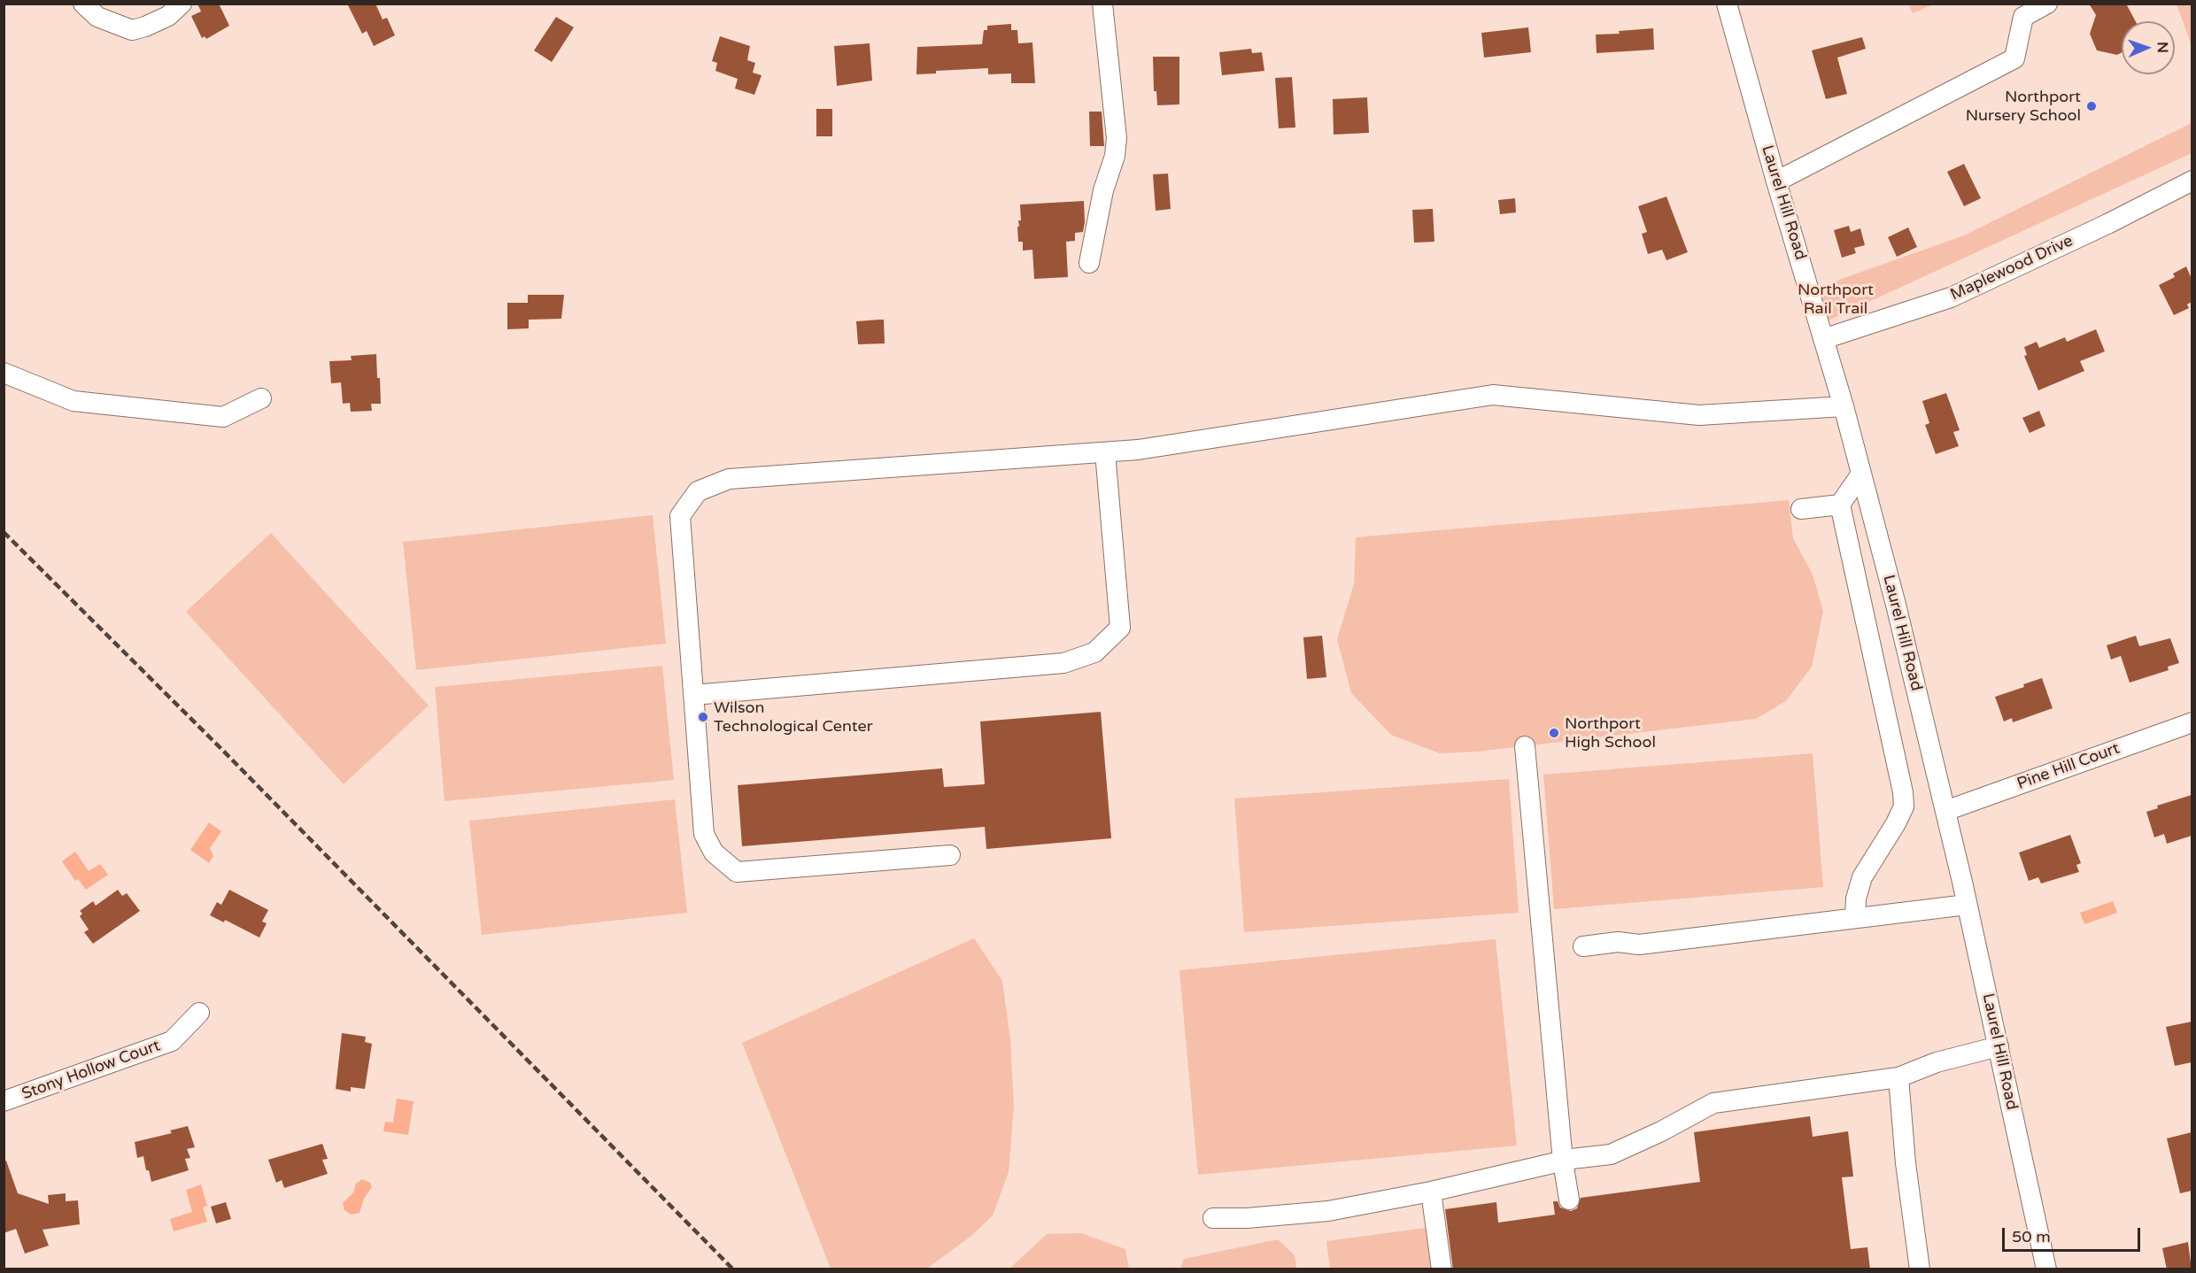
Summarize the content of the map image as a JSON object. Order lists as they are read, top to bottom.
{
  "streets": {
    "street": [
      "Laurel Hill Road",
      "Maplewood Drive",
      "Pine Hill Court",
      "Stony Hollow Court"
    ]
  },
  "crossings": [
    ["Laurel Hill Road", "Maplewood Drive"],
    ["Laurel Hill Road", "Pine Hill Court"]
  ],
  "parks": ["Northport Rail Trail"],
  "places": ["Northport Nursery School", "Wilson Technological Center", "Northport High School"],
  "scale_bar": "50 m",
  "north": "right"
}
